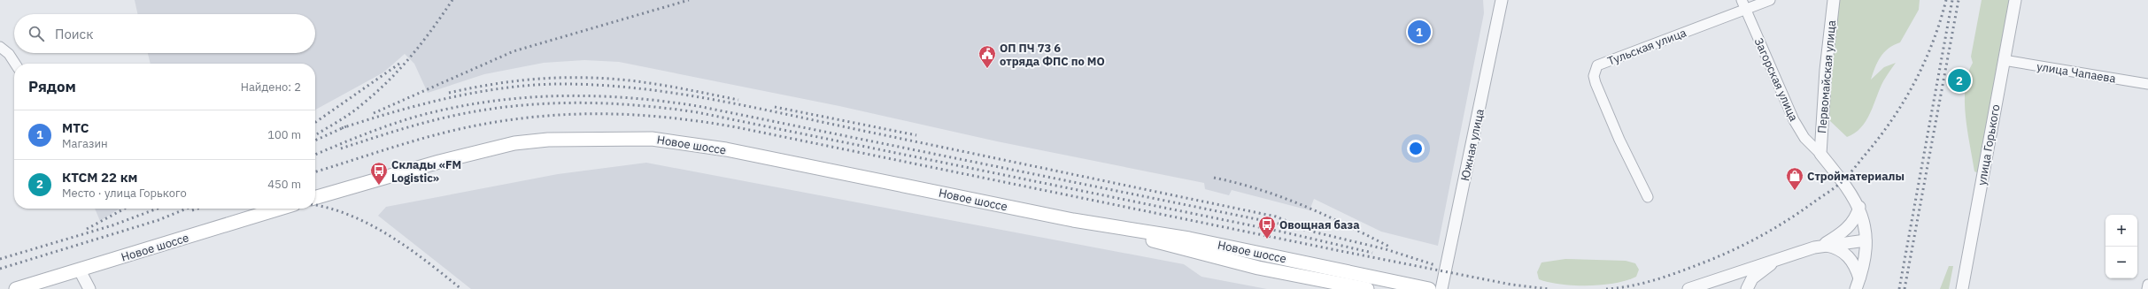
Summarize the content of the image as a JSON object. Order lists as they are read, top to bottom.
{
  "streets": {
    "main road": ["Новое шоссе"],
    "street": [
      "Тульская улица",
      "улица Чапаева",
      "Первомайская улица",
      "Загорская улица",
      "Южная улица",
      "улица Горького"
    ]
  },
  "crossings": [
    ["Тульская улица", "Загорская улица"],
    ["улица Чапаева", "улица Горького"],
    ["Первомайская улица", "Загорская улица"]
  ],
  "places": {
    "public building": ["ОП ПЧ 73 6 отряда ФПС по МО"],
    "bus stop": ["Склады «FM Logistic»", "Овощная база"],
    "shop": ["Стройматериалы"]
  },
  "page": {
    "search": "Поиск",
    "pins": ["1", "2"],
    "heading": ["Рядом", "Найдено: 2"],
    "list": [
      {
        "mark": "1",
        "name": "МТС",
        "note": "Магазин",
        "value": "100 m"
      },
      {
        "mark": "2",
        "name": "КТСМ 22 км",
        "note": "Место · улица Горького",
        "value": "450 m"
      }
    ],
    "map_buttons": ["+", "−"]
  }
}
